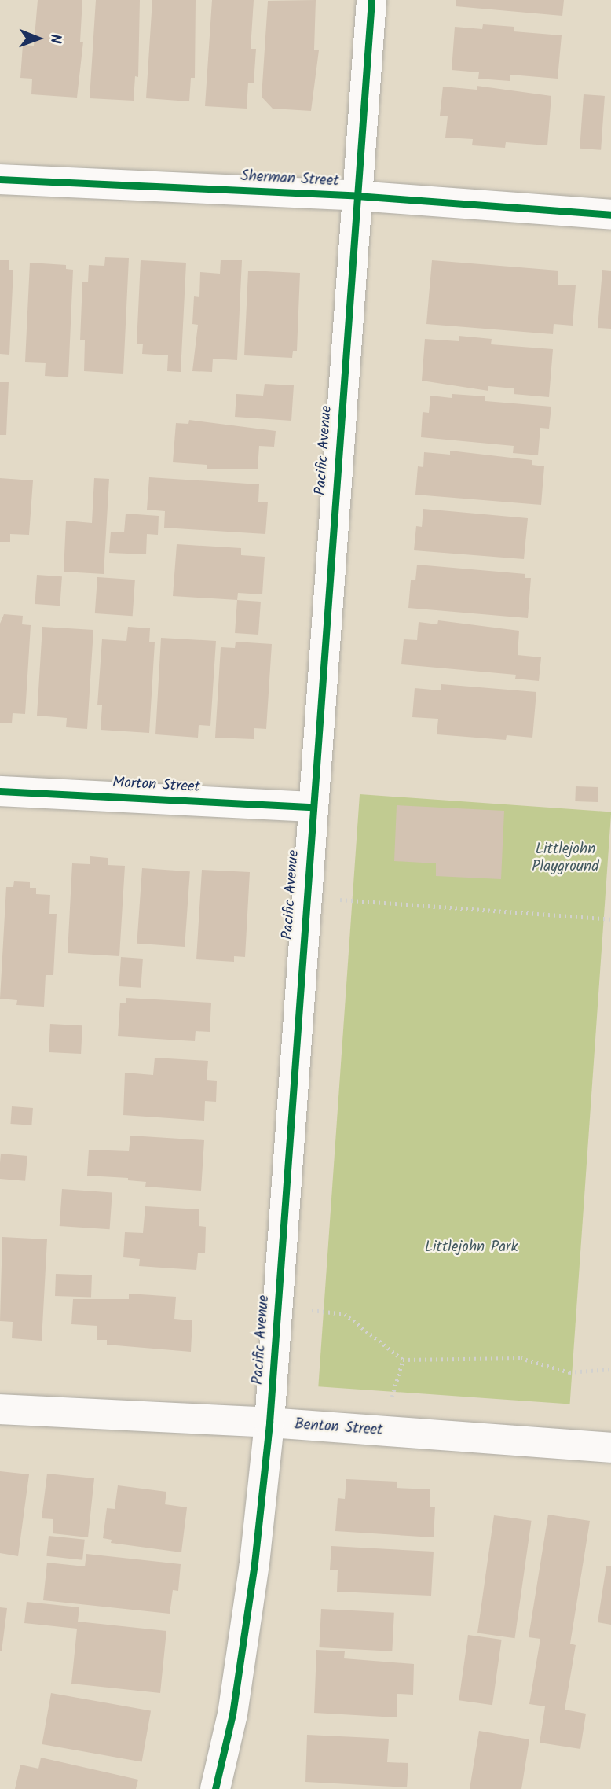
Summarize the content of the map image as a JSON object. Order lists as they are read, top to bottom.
{
  "streets": {
    "street": [
      "Sherman Street",
      "Pacific Avenue",
      "Morton Street",
      "Benton Street"
    ]
  },
  "crossings": [
    ["Sherman Street", "Pacific Avenue"],
    ["Pacific Avenue", "Morton Street"],
    ["Pacific Avenue", "Benton Street"]
  ],
  "parks": ["Littlejohn Playground", "Littlejohn Park"],
  "north": "right"
}
